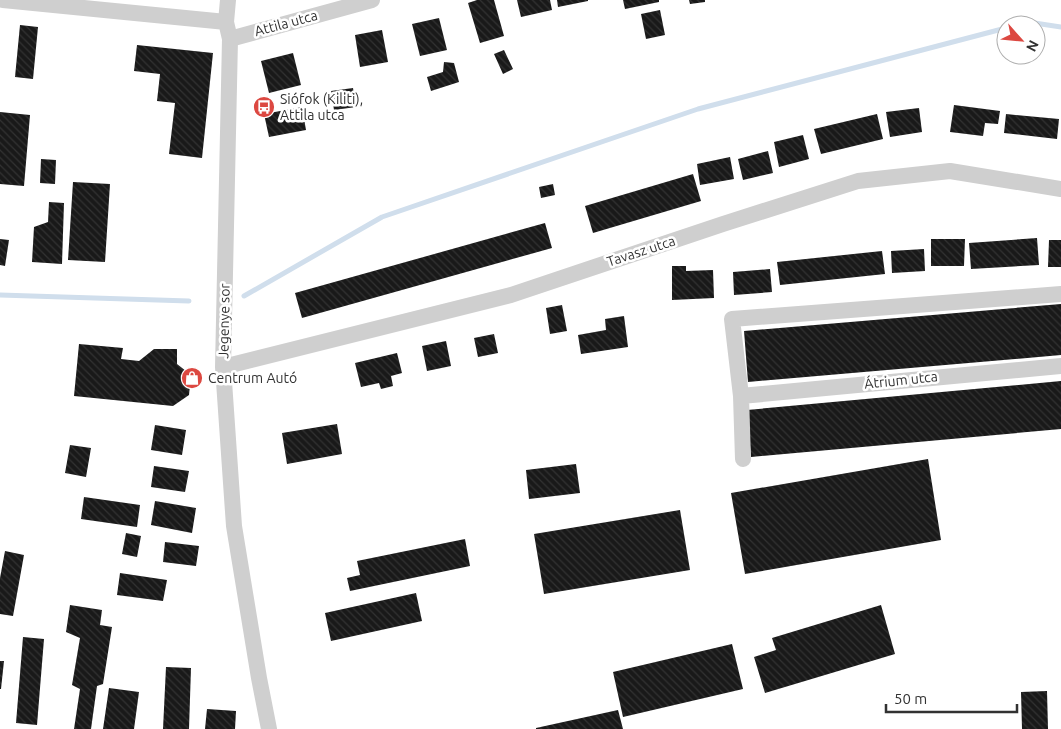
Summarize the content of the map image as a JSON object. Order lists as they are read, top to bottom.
{
  "streets": {
    "street": [
      "Attila utca",
      "Tavasz utca",
      "Jegenye sor",
      "Átrium utca"
    ]
  },
  "crossings": [
    ["Attila utca", "Jegenye sor"],
    ["Tavasz utca", "Jegenye sor"]
  ],
  "places": {
    "bus stop": ["Siófok (Kiliti), Attila utca"],
    "shop": ["Centrum Autó"]
  },
  "scale_bar": "50 m",
  "north": "bottom right"
}
